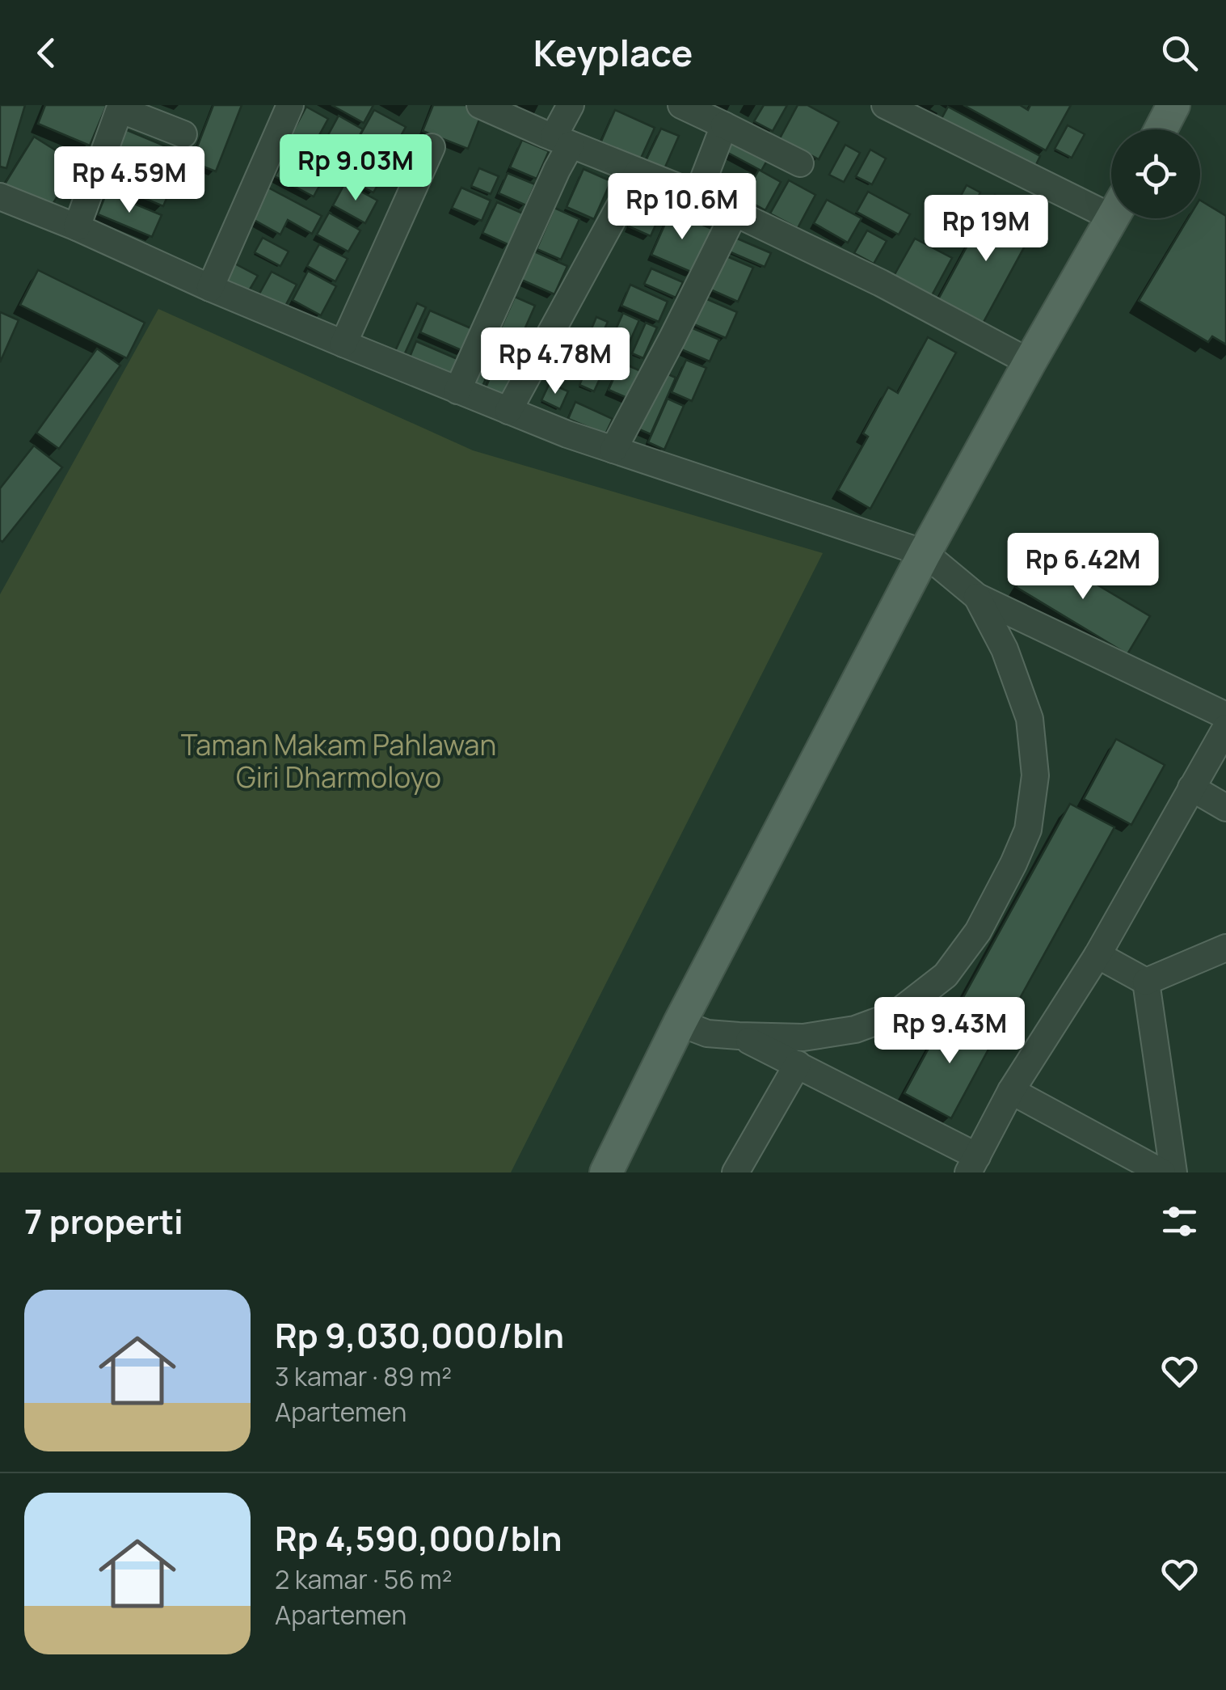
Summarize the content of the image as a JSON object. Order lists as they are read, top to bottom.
{
  "parks": ["Taman Makam Pahlawan Giri Dharmoloyo"],
  "page": {
    "header": "Keyplace",
    "price": [
      "Rp 9.03M",
      "Rp 4.59M",
      "Rp 10.6M",
      "Rp 19M",
      "Rp 4.78M",
      "Rp 6.42M",
      "Rp 9.43M"
    ],
    "heading": "7 properti",
    "list": [
      {
        "name": "Rp 9,030,000/bln",
        "note": "3 kamar · 89 m² · Apartemen"
      },
      {
        "name": "Rp 4,590,000/bln",
        "note": "2 kamar · 56 m² · Apartemen"
      }
    ]
  }
}
